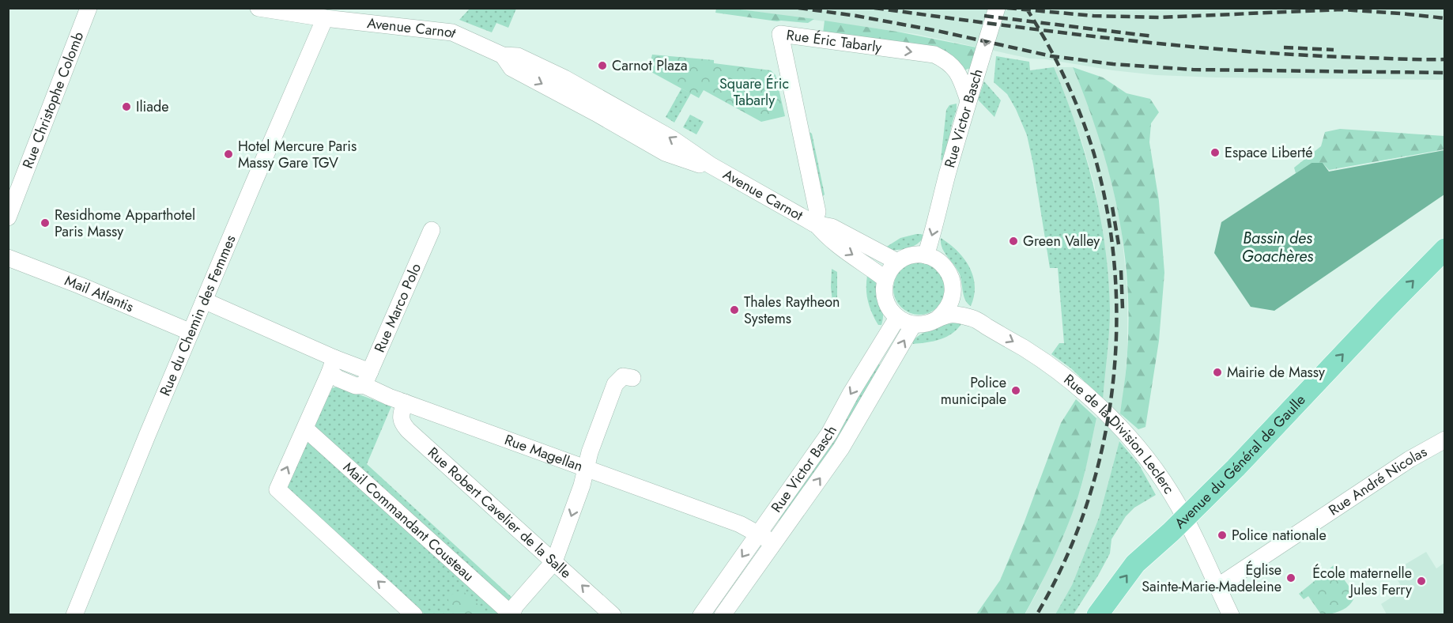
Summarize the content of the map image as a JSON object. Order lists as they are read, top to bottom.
{
  "streets": {
    "main road": ["Avenue du Général de Gaulle"],
    "street": [
      "Avenue Carnot",
      "Rue Éric Tabarly",
      "Rue Christophe Colomb",
      "Rue Victor Basch",
      "Mail Atlantis",
      "Rue Marco Polo",
      "Rue du Chemin des Femmes",
      "Rue de la Division Leclerc",
      "Rue Magellan",
      "Rue André Nicolas",
      "Rue Robert Cavelier de la Salle",
      "Mail Commandant Cousteau"
    ]
  },
  "crossings": [
    ["Avenue Carnot", "Rue Éric Tabarly"],
    ["Avenue Carnot", "Rue Victor Basch"],
    ["Avenue Carnot", "Rue du Chemin des Femmes"],
    ["Avenue Carnot", "Rue de la Division Leclerc"],
    ["Rue Éric Tabarly", "Rue Victor Basch"],
    ["Rue Victor Basch", "Rue de la Division Leclerc"],
    ["Rue Victor Basch", "Rue Magellan"],
    ["Mail Atlantis", "Rue du Chemin des Femmes"],
    ["Rue Marco Polo", "Rue Magellan"],
    ["Rue du Chemin des Femmes", "Rue Magellan"],
    ["Rue de la Division Leclerc", "Avenue du Général de Gaulle"],
    ["Rue de la Division Leclerc", "Rue André Nicolas"],
    ["Rue Magellan", "Rue Robert Cavelier de la Salle"]
  ],
  "one_way": ["Rue de la Division Leclerc", "Avenue du Général de Gaulle"],
  "water": ["Bassin des Goachères"],
  "parks": ["Square Éric Tabarly"],
  "places": [
    "Carnot Plaza",
    "Iliade",
    "Espace Liberté",
    "Hotel Mercure Paris Massy Gare TGV",
    "Residhome Apparthotel Paris Massy",
    "Green Valley",
    "Thales Raytheon Systems",
    "Mairie de Massy",
    "Police municipale",
    "Police nationale",
    "Église Sainte-Marie-Madeleine",
    "École maternelle Jules Ferry"
  ]
}
